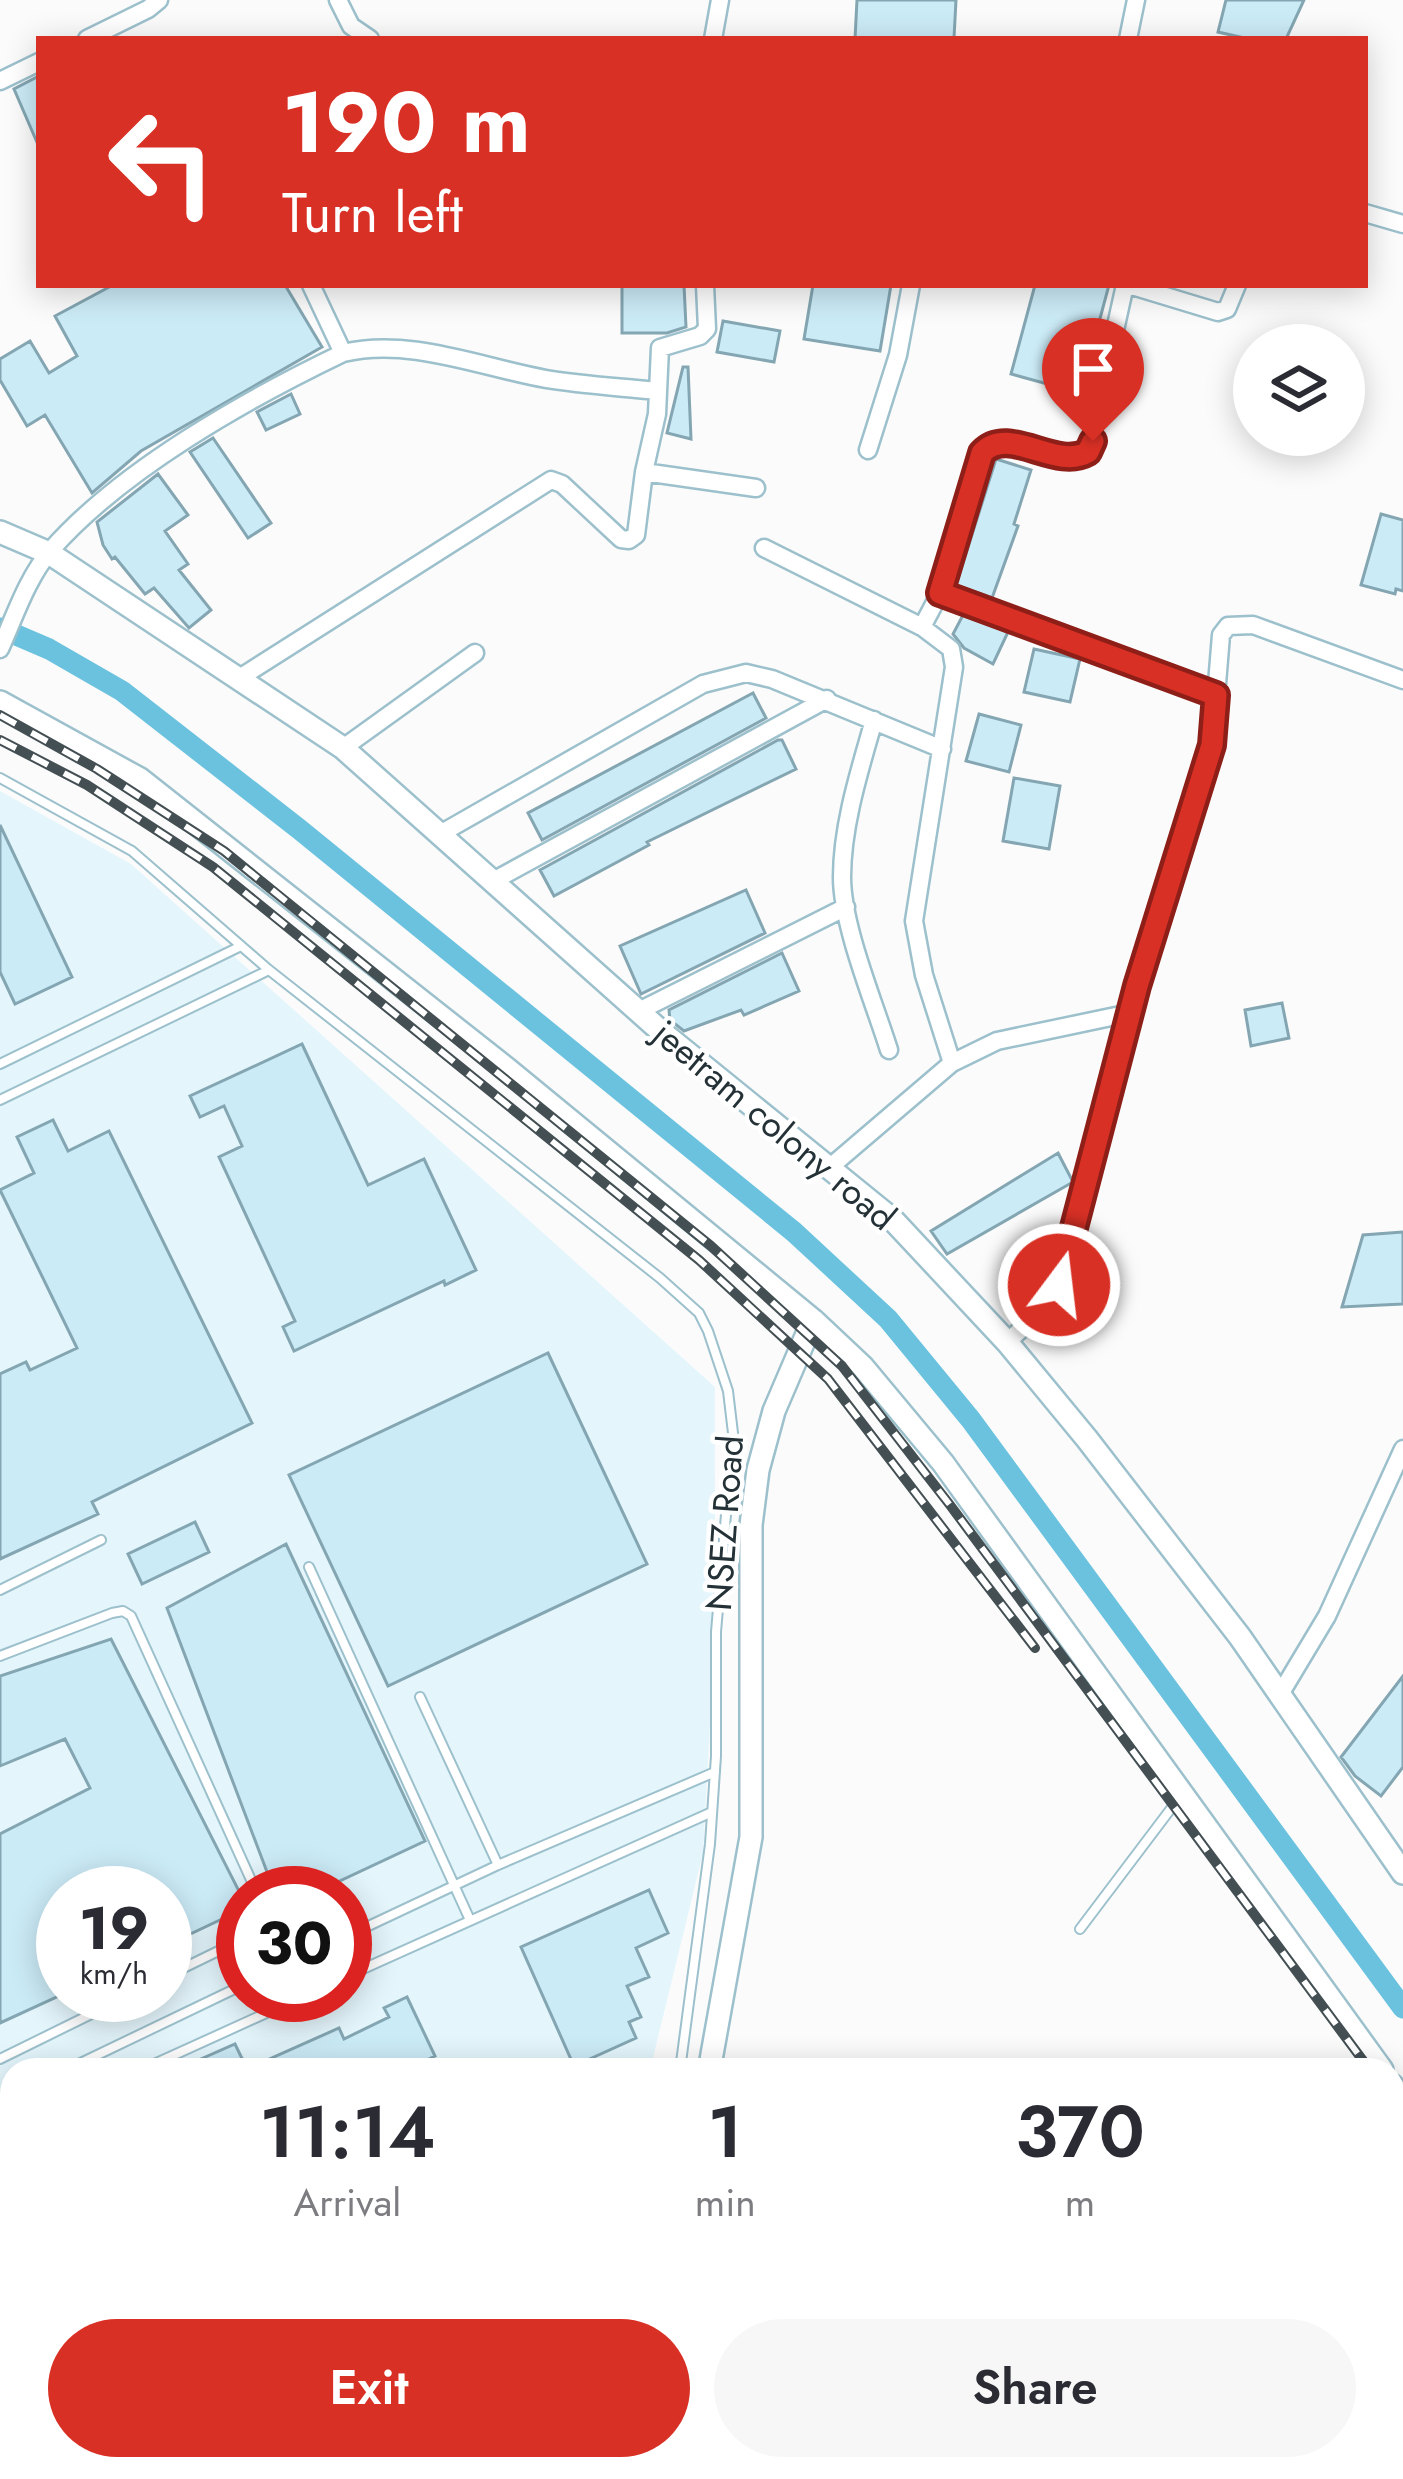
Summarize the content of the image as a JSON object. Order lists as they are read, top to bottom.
{
  "streets": {
    "street": ["jeetram colony road"],
    "lane": ["NSEZ Road"]
  },
  "page": {
    "turn": ["190 m", "Turn left"],
    "speed": "19 km/h",
    "limit": "30",
    "eta": [
      "11:14",
      "Arrival",
      "1",
      "min",
      "370",
      "m"
    ],
    "buttons": ["Exit", "Share"]
  }
}
